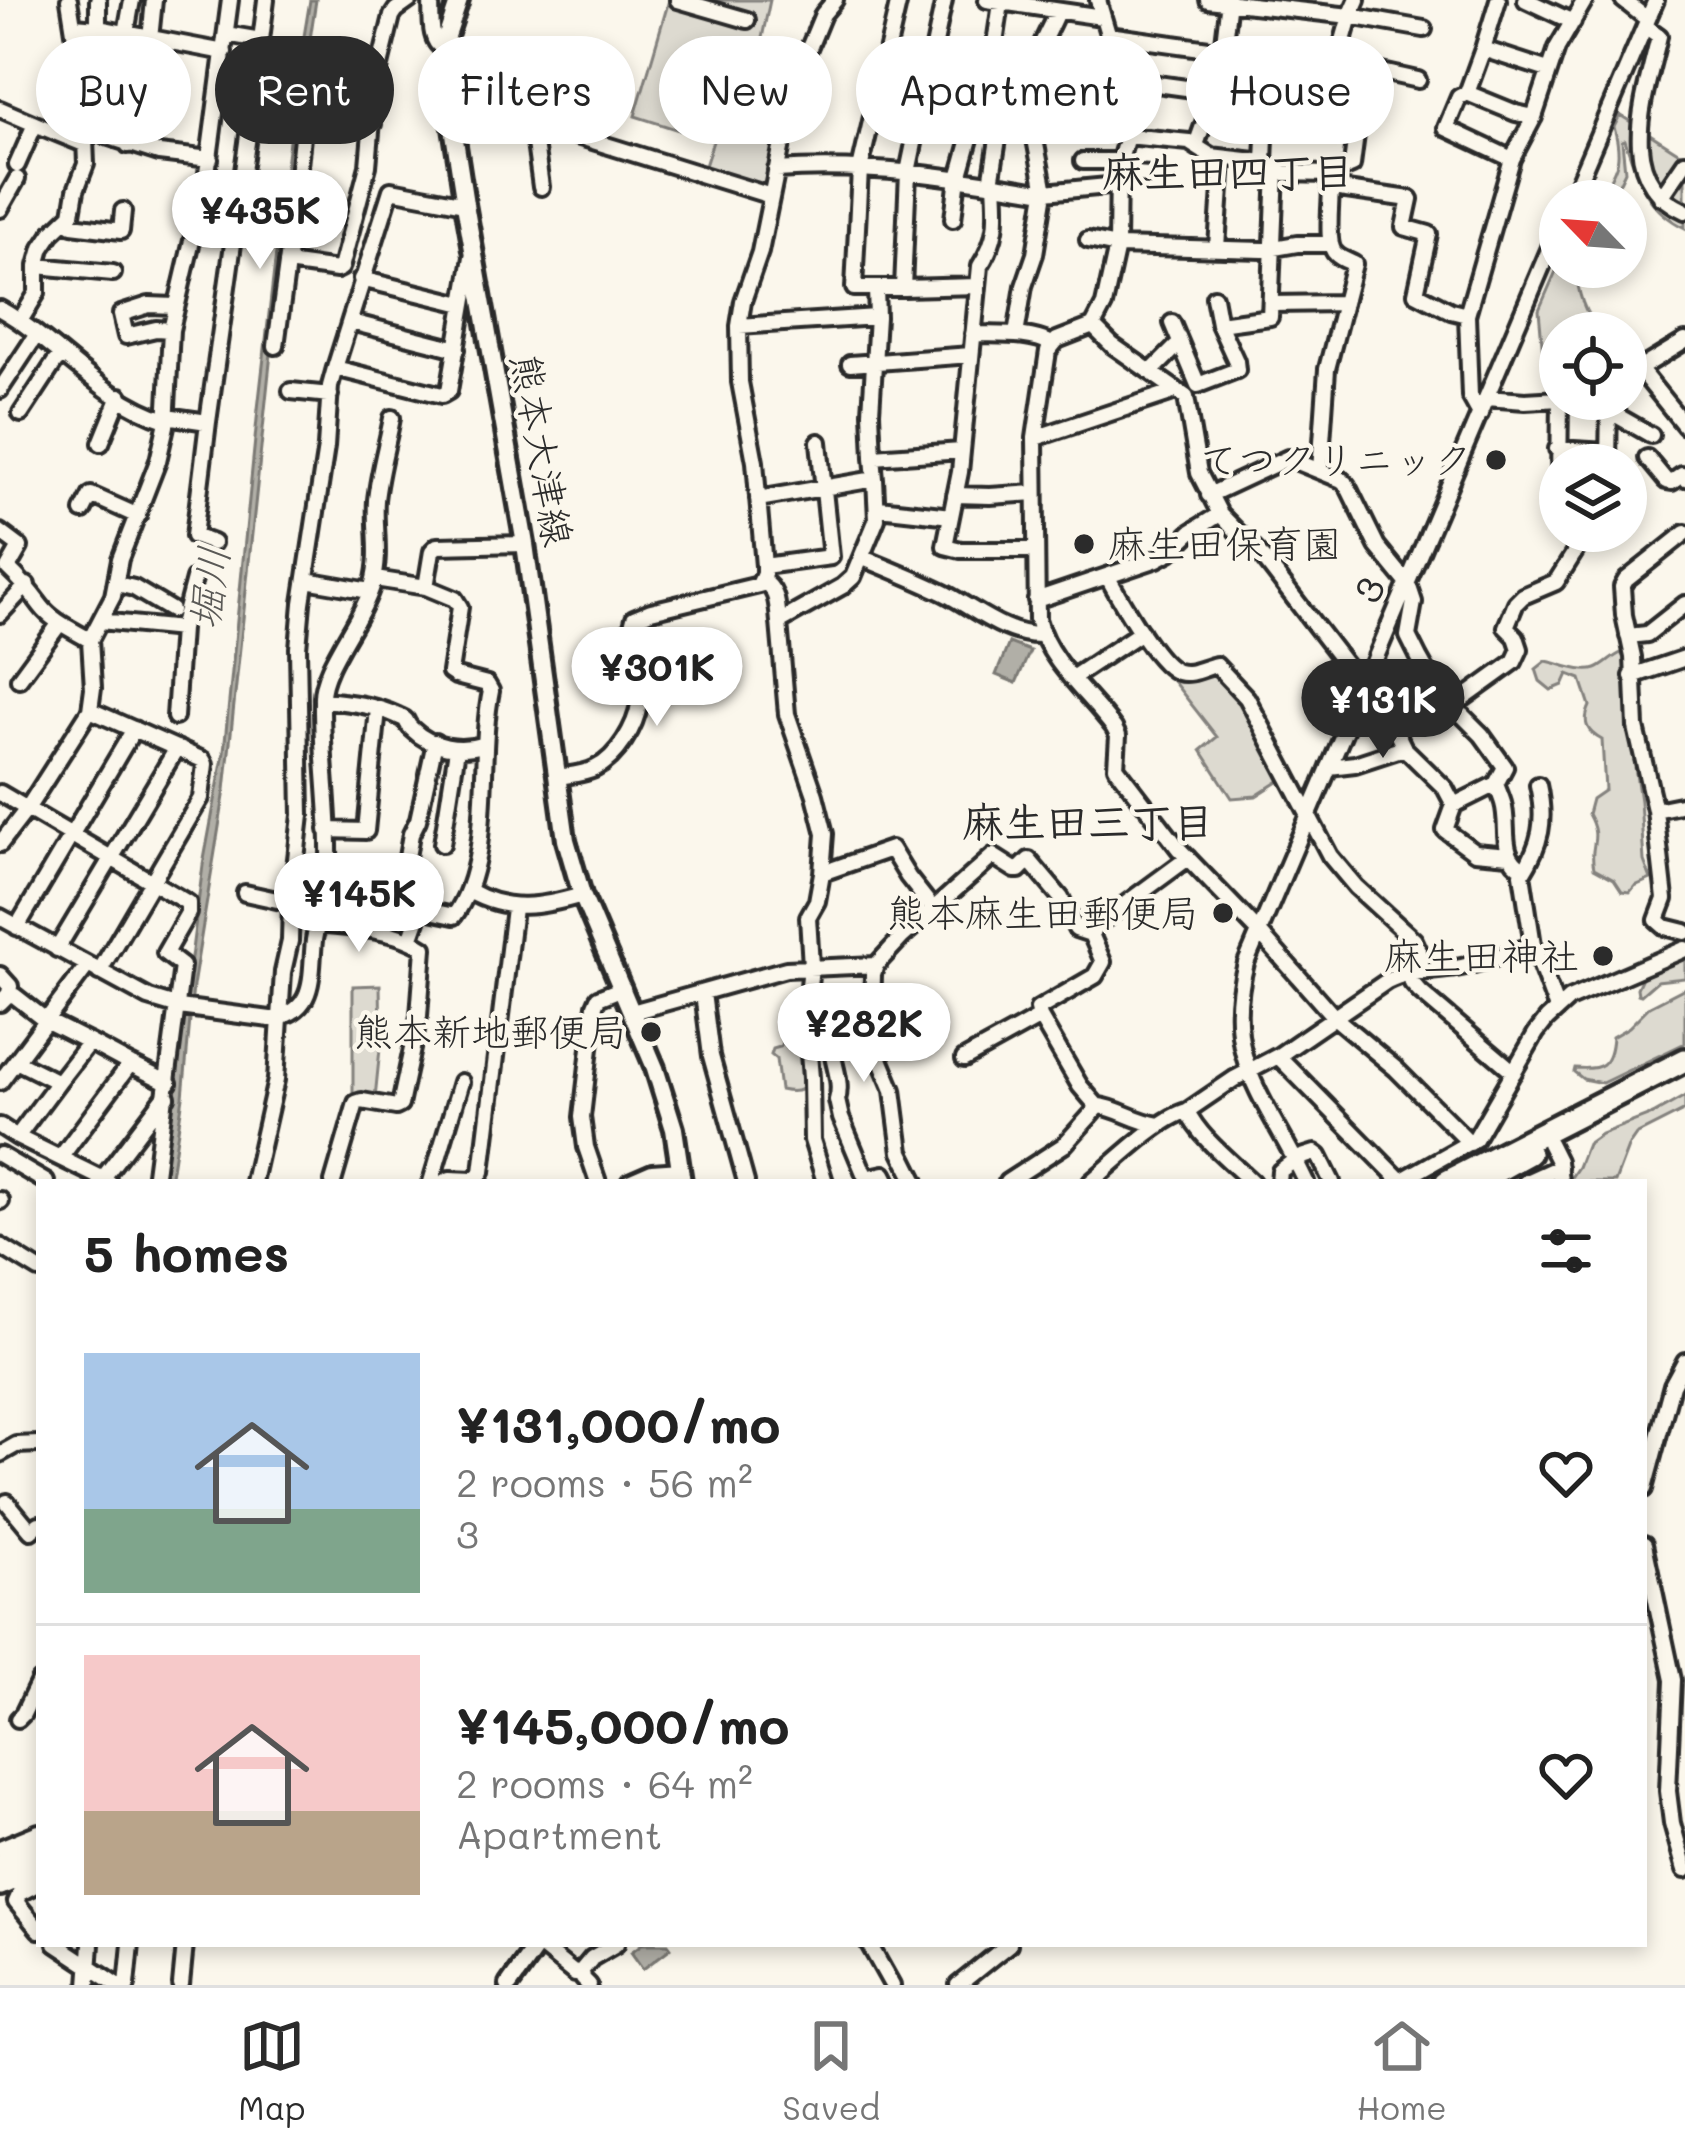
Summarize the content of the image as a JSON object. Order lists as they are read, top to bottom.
{
  "streets": {
    "main road": ["熊本大津線"],
    "street": ["3"]
  },
  "districts": ["麻生田四丁目", "麻生田三丁目"],
  "water": ["堀川"],
  "places": [
    "てつクリニック",
    "麻生田保育園",
    "熊本麻生田郵便局",
    "麻生田神社",
    "熊本新地郵便局"
  ],
  "north": "top left",
  "page": {
    "chip": [
      "Buy",
      "Rent",
      "Filters",
      "New",
      "Apartment",
      "House"
    ],
    "price": [
      "¥435K",
      "¥301K",
      "¥131K",
      "¥145K",
      "¥282K"
    ],
    "heading": "5 homes",
    "list": [
      {
        "name": "¥131,000/mo",
        "note": "2 rooms · 56 m² · 3"
      },
      {
        "name": "¥145,000/mo",
        "note": "2 rooms · 64 m² · Apartment"
      }
    ],
    "tabs": ["Map", "Saved", "Home"]
  }
}
